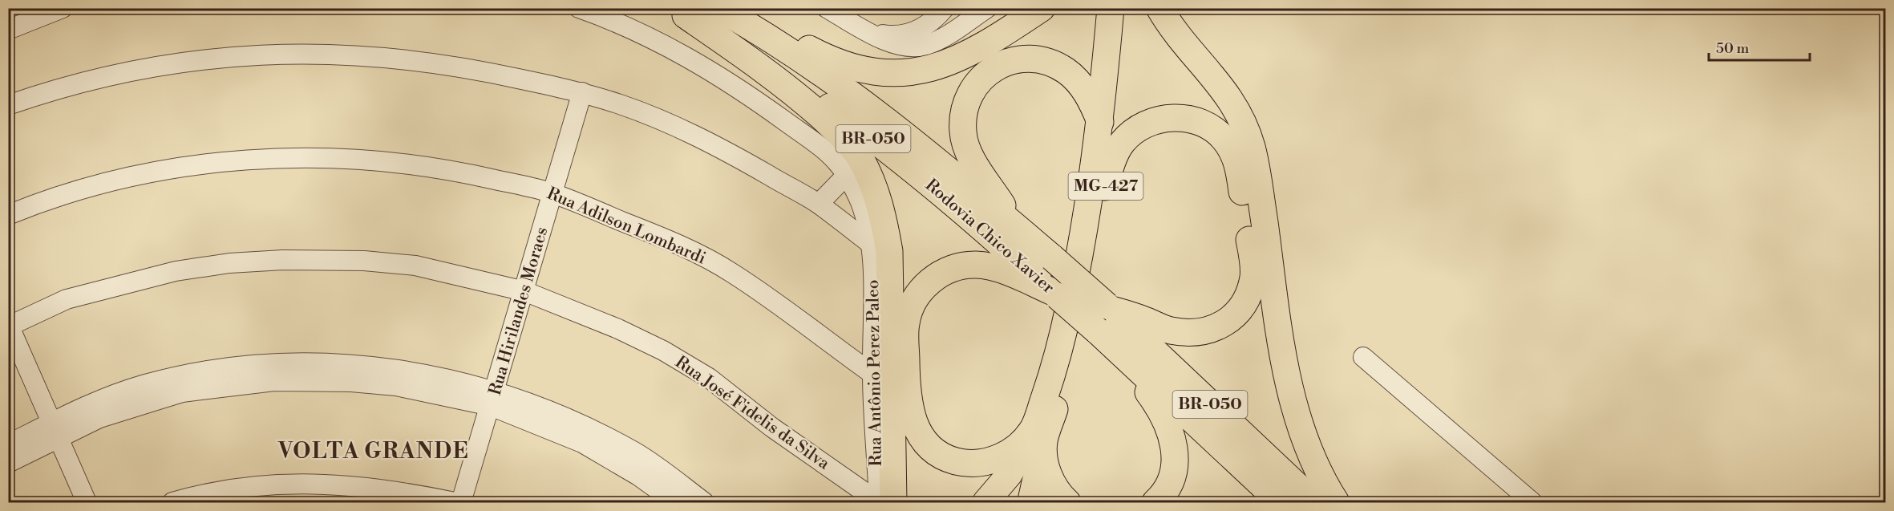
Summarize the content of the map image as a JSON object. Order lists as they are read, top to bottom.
{
  "streets": {
    "highway": ["BR-050", "MG-427", "Rodovia Chico Xavier"],
    "street": [
      "Rua Adilson Lombardi",
      "Rua Hirilandes Moraes",
      "Rua Antônio Perez Paleo",
      "Rua José Fidelis da Silva"
    ]
  },
  "crossings": [
    ["Rua Adilson Lombardi", "Rua Hirilandes Moraes"],
    ["Rua Adilson Lombardi", "Rua Antônio Perez Paleo"],
    ["Rua Hirilandes Moraes", "Rua José Fidelis da Silva"],
    ["Rua Antônio Perez Paleo", "Rua José Fidelis da Silva"]
  ],
  "districts": ["VOLTA GRANDE"],
  "scale_bar": "50 m"
}
